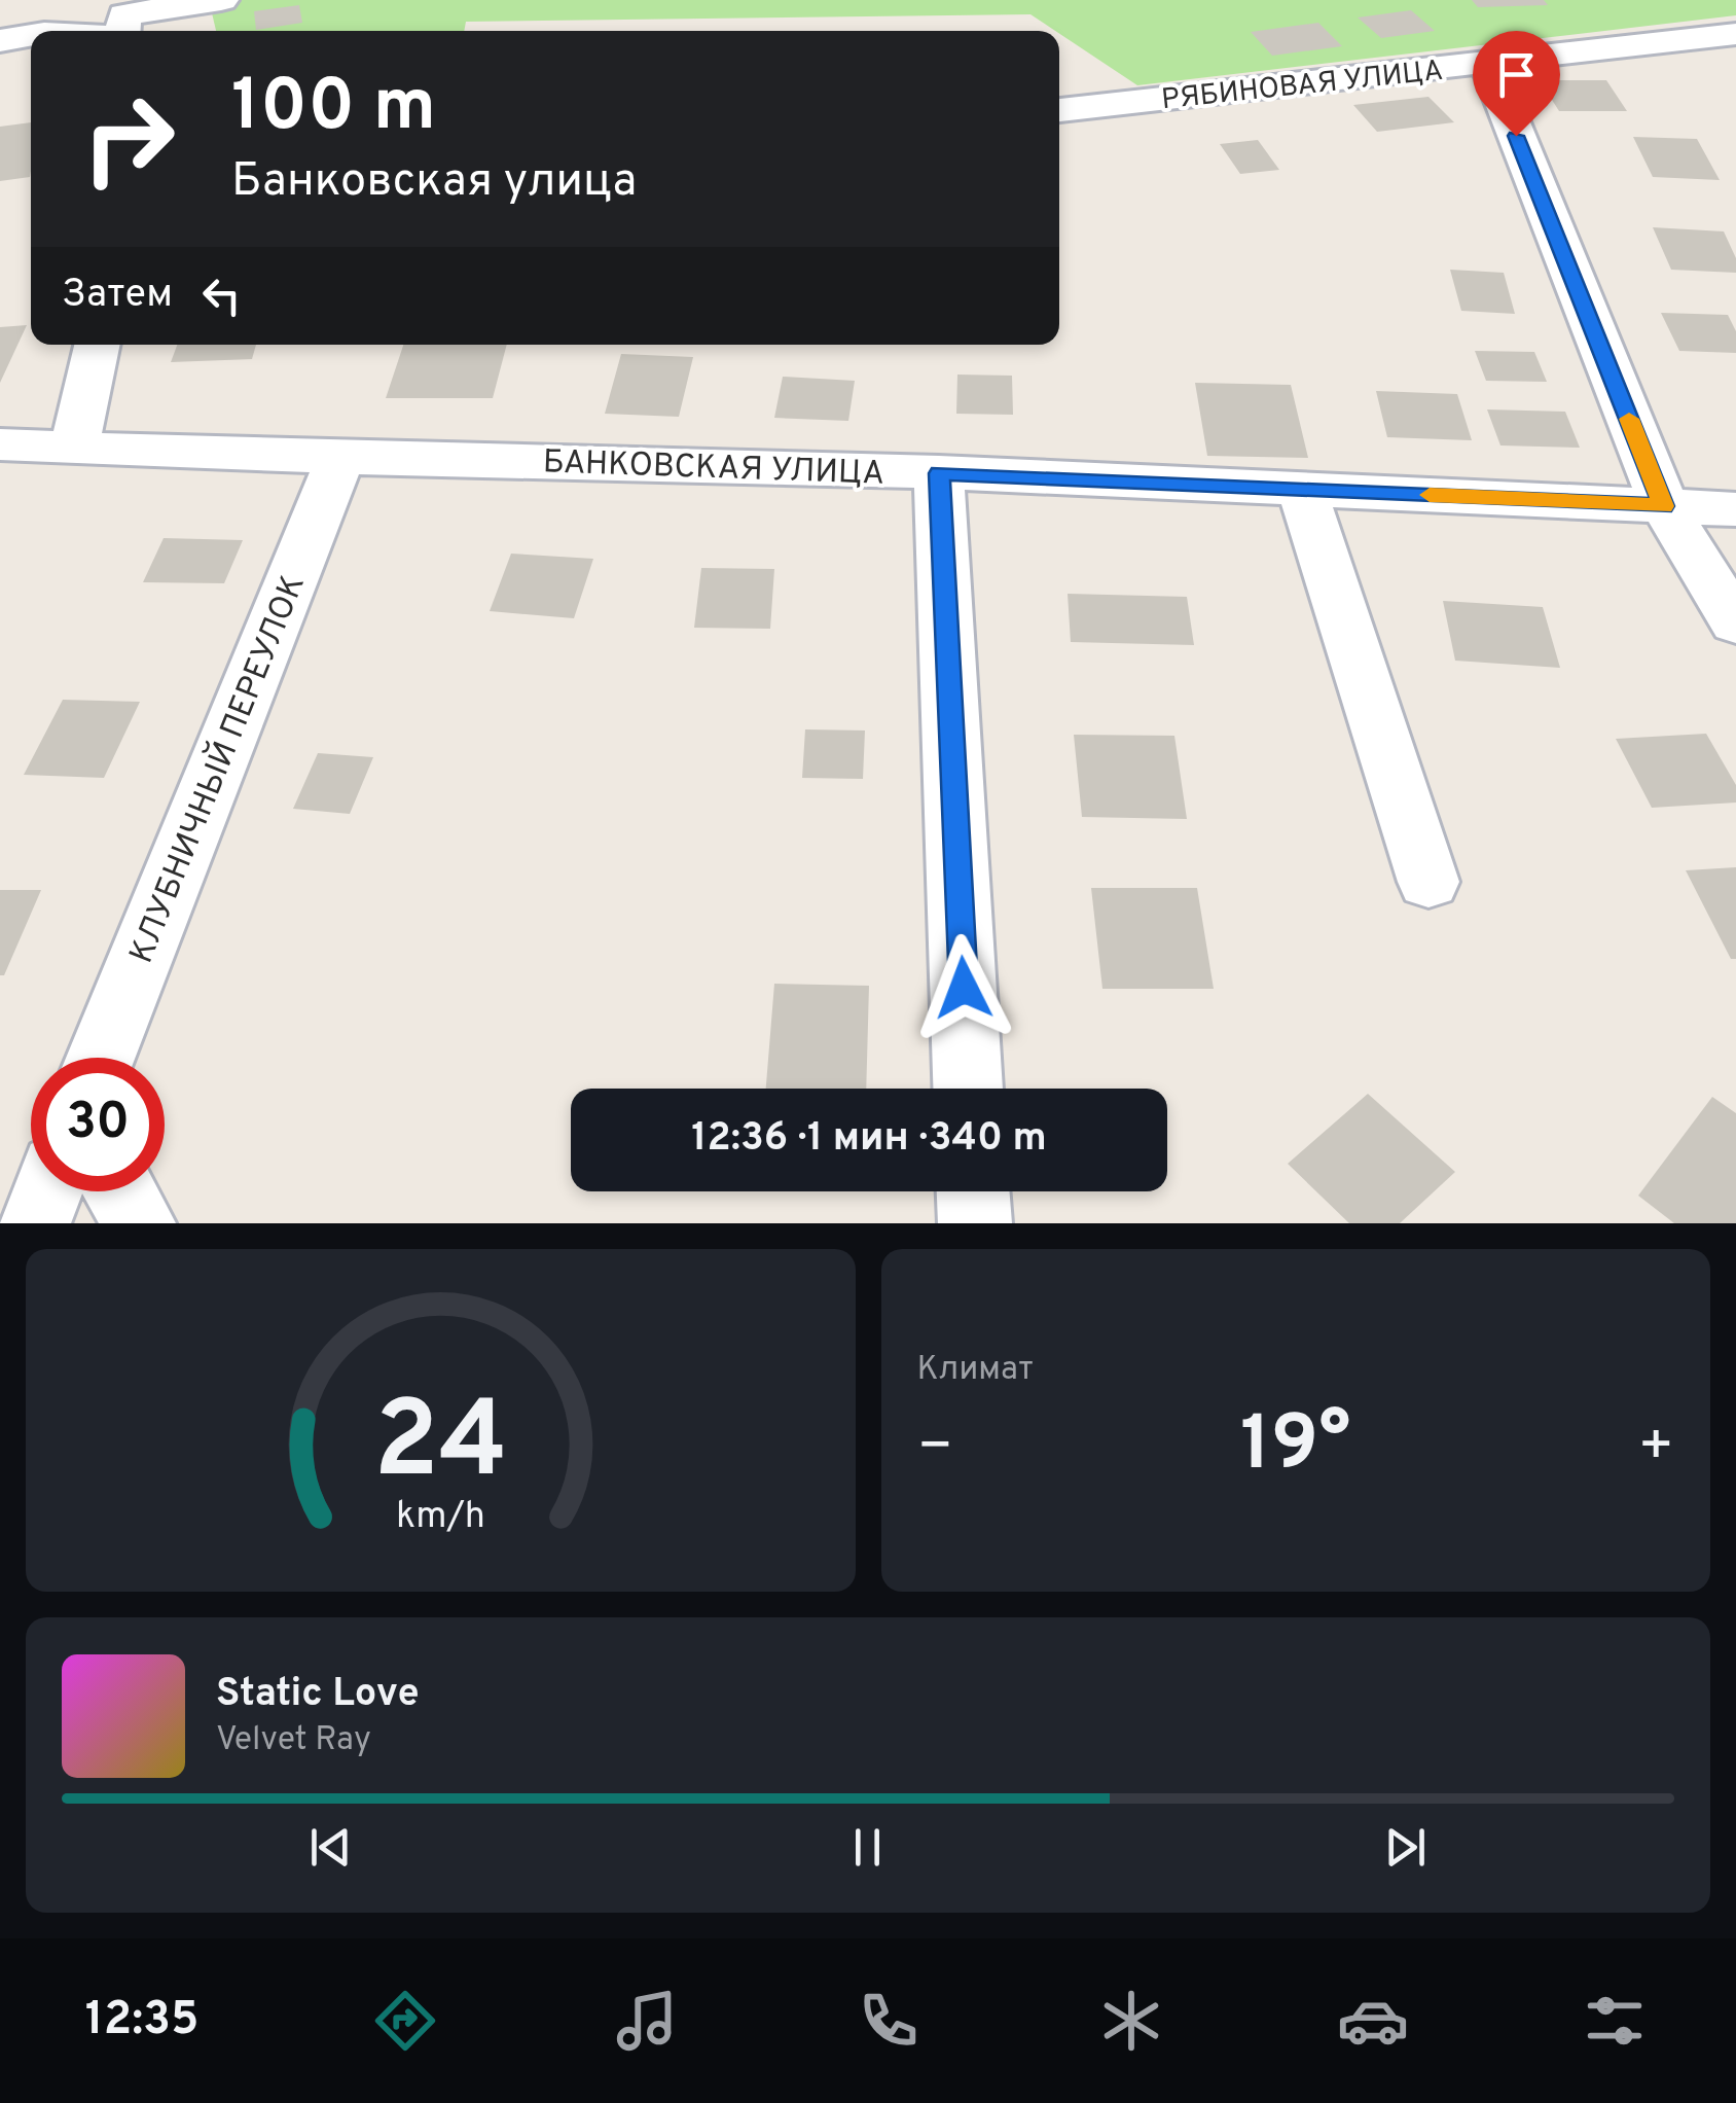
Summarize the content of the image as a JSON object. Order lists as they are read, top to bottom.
{
  "streets": {
    "street": ["РЯБИНОВАЯ УЛИЦА", "БАНКОВСКАЯ УЛИЦА", "КЛУБНИЧНЫЙ ПЕРЕУЛОК"]
  },
  "crossings": [
    ["БАНКОВСКАЯ УЛИЦА", "КЛУБНИЧНЫЙ ПЕРЕУЛОК"]
  ],
  "page": {
    "turn": ["100 m", "Банковская улица"],
    "then": "Затем",
    "limit": "30",
    "trip": "12:36 · 1 мин · 340 m",
    "tile": "Климат",
    "heat": ["−", "19°", "+"],
    "song": ["Static Love", "Velvet Ray"],
    "tabs": "12:35",
    "gauge": ["24", "km/h"]
  }
}
